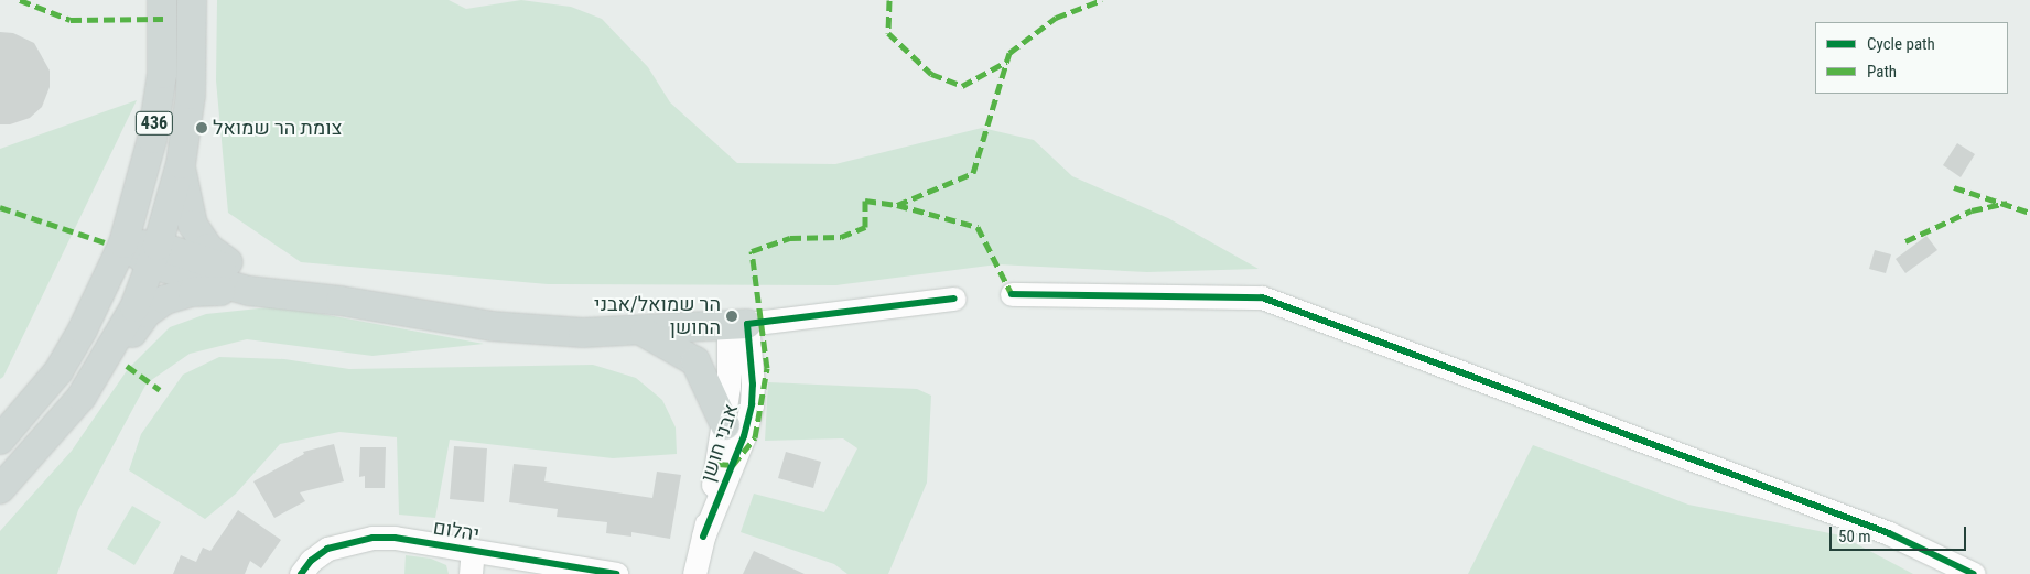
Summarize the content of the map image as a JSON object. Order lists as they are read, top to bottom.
{
  "streets": {
    "main road": ["436"],
    "street": ["אבני חושן", "יהלום"]
  },
  "places": ["צומת הר שמואל", "הר שמואל/אבני החושן"],
  "legend": ["Cycle path", "Path"],
  "scale_bar": "50 m"
}
